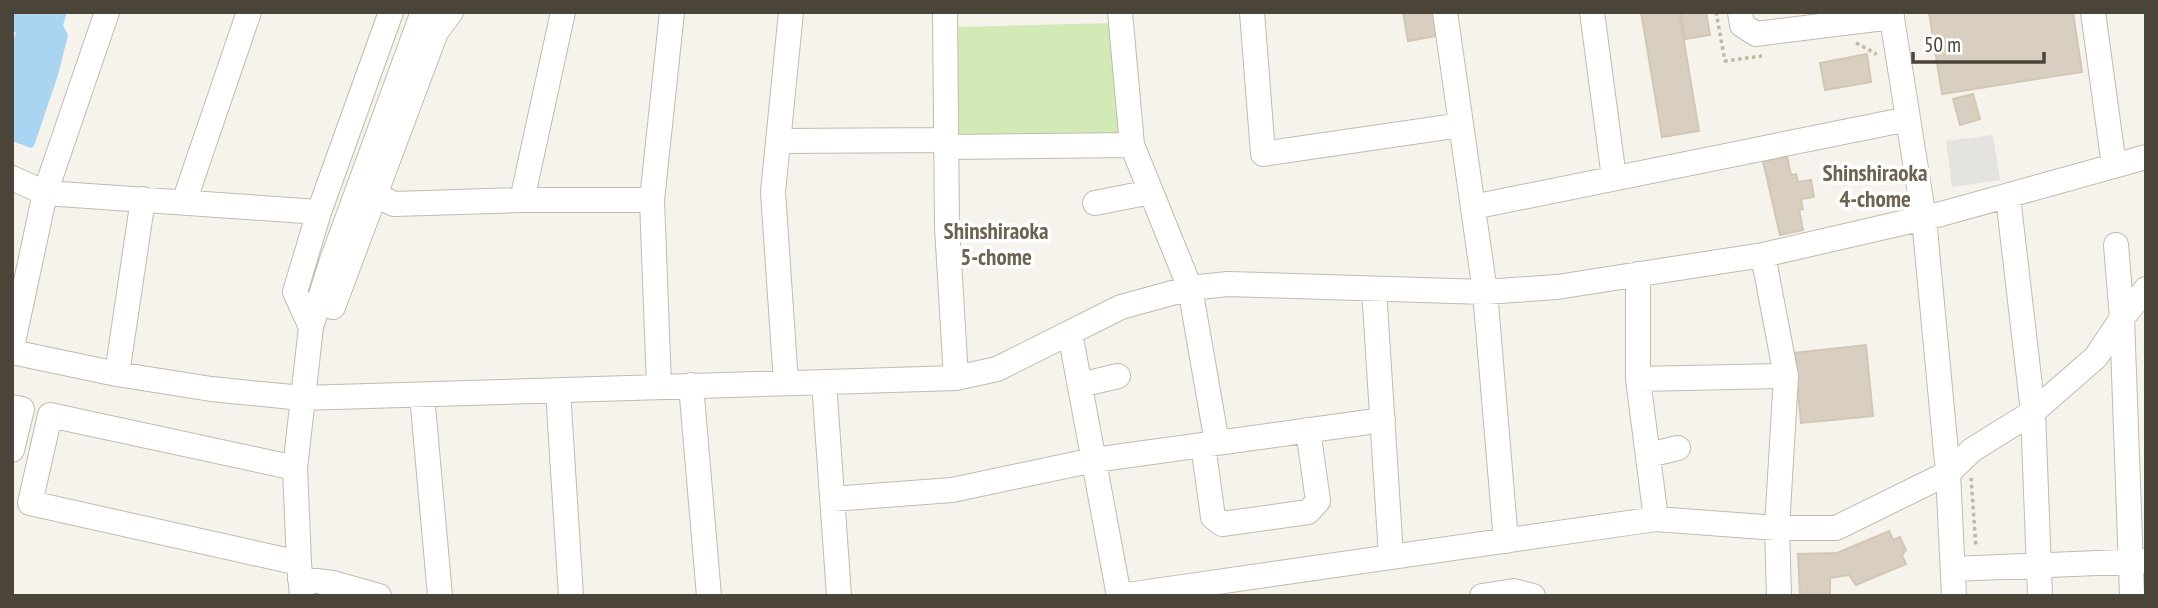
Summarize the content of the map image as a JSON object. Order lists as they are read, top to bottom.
{
  "districts": ["Shinshiraoka 4-chome", "Shinshiraoka 5-chome"],
  "scale_bar": "50 m"
}
